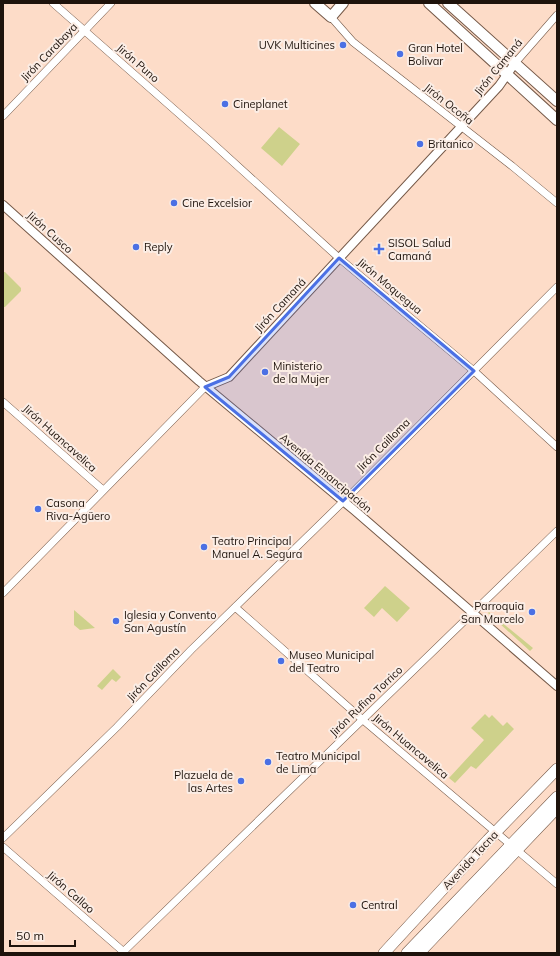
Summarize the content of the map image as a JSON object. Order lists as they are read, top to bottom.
{
  "streets": {
    "main road": ["Avenida Tacna"],
    "street": [
      "Jirón Carabaya",
      "Jirón Puno",
      "Jirón Camaná",
      "Jirón Ocoña",
      "Jirón Cusco",
      "Jirón Moquegua",
      "Jirón Huancavelica",
      "Jirón Cailloma",
      "Avenida Emancipación",
      "Jirón Rufino Torrico",
      "Jirón Callao"
    ]
  },
  "crossings": [
    ["Jirón Carabaya", "Jirón Puno"],
    ["Jirón Puno", "Jirón Moquegua"],
    ["Jirón Camaná", "Jirón Ocoña"],
    ["Jirón Camaná", "Jirón Moquegua"],
    ["Jirón Camaná", "Jirón Huancavelica"],
    ["Jirón Camaná", "Avenida Emancipación"],
    ["Jirón Cusco", "Avenida Emancipación"],
    ["Jirón Moquegua", "Jirón Cailloma"],
    ["Jirón Huancavelica", "Jirón Cailloma"],
    ["Jirón Huancavelica", "Jirón Rufino Torrico"],
    ["Jirón Huancavelica", "Avenida Tacna"],
    ["Jirón Cailloma", "Avenida Emancipación"],
    ["Avenida Emancipación", "Jirón Rufino Torrico"],
    ["Jirón Rufino Torrico", "Jirón Callao"]
  ],
  "places": {
    "other": [
      "UVK Multicines",
      "Gran Hotel Bolivar",
      "Cineplanet",
      "Britanico",
      "Cine Excelsior",
      "Reply",
      "Ministerio de la Mujer",
      "Casona Riva-Agüero",
      "Teatro Principal Manuel A. Segura",
      "Parroquia San Marcelo",
      "Iglesia y Convento San Agustín",
      "Museo Municipal del Teatro",
      "Teatro Municipal de Lima",
      "Plazuela de las Artes",
      "Central"
    ],
    "health": ["SISOL Salud Camaná"]
  },
  "scale_bar": "50 m"
}
